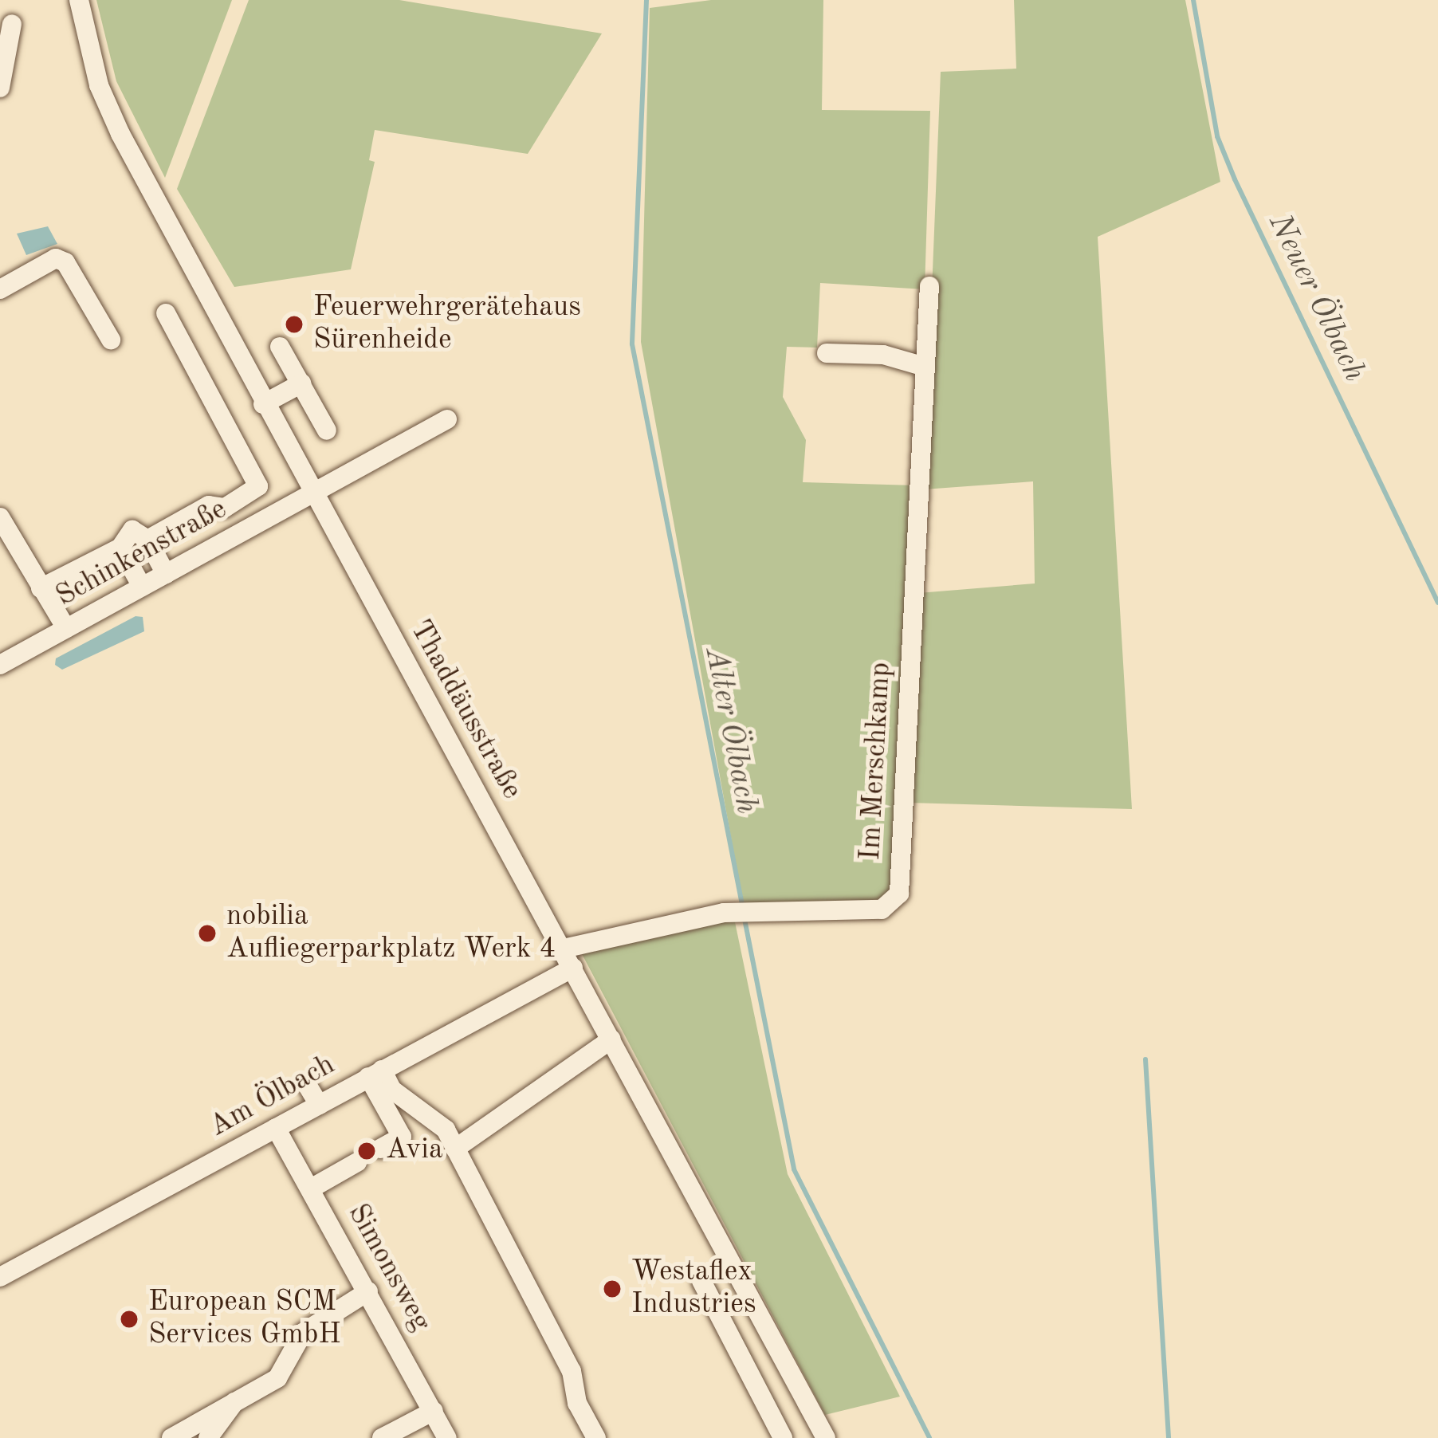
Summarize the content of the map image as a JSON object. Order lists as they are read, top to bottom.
{
  "streets": {
    "street": [
      "Schinkenstraße",
      "Thaddäusstraße",
      "Im Merschkamp",
      "Am Ölbach",
      "Simonsweg"
    ]
  },
  "crossings": [
    ["Schinkenstraße", "Thaddäusstraße"],
    ["Thaddäusstraße", "Im Merschkamp"],
    ["Thaddäusstraße", "Am Ölbach"],
    ["Am Ölbach", "Simonsweg"]
  ],
  "water": ["Neuer Ölbach", "Alter Ölbach"],
  "places": [
    "Feuerwehrgerätehaus Sürenheide",
    "nobilia Aufliegerparkplatz Werk 4",
    "Avia",
    "Westaflex Industries",
    "European SCM Services GmbH"
  ]
}
